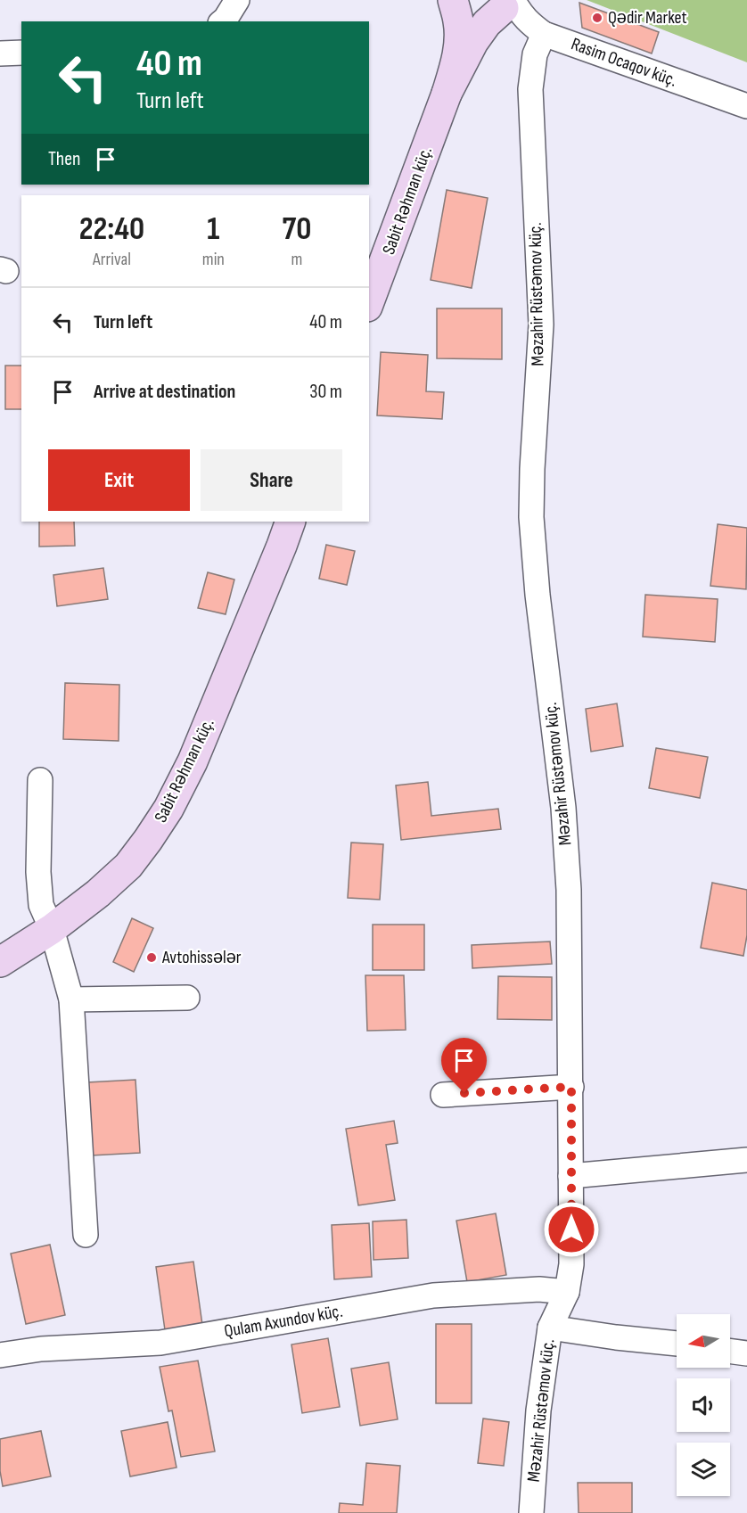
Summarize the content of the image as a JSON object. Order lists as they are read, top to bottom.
{
  "streets": {
    "main road": ["Sabit Rəhman küç."],
    "street": ["Rasim Ocaqov küç.", "Məzahir Rüstəmov küç.", "Qulam Axundov küç."]
  },
  "crossings": [
    ["Rasim Ocaqov küç.", "Məzahir Rüstəmov küç."],
    ["Məzahir Rüstəmov küç.", "Qulam Axundov küç."]
  ],
  "places": ["Qədir Market", "Avtohissələr"],
  "north": "left",
  "page": {
    "turn": ["40 m", "Turn left"],
    "then": "Then",
    "eta": [
      "22:40",
      "Arrival",
      "1",
      "min",
      "70",
      "m"
    ],
    "list": [
      {
        "name": "Turn left",
        "value": "40 m"
      },
      {
        "name": "Arrive at destination",
        "value": "30 m"
      }
    ],
    "buttons": ["Exit", "Share"]
  }
}
